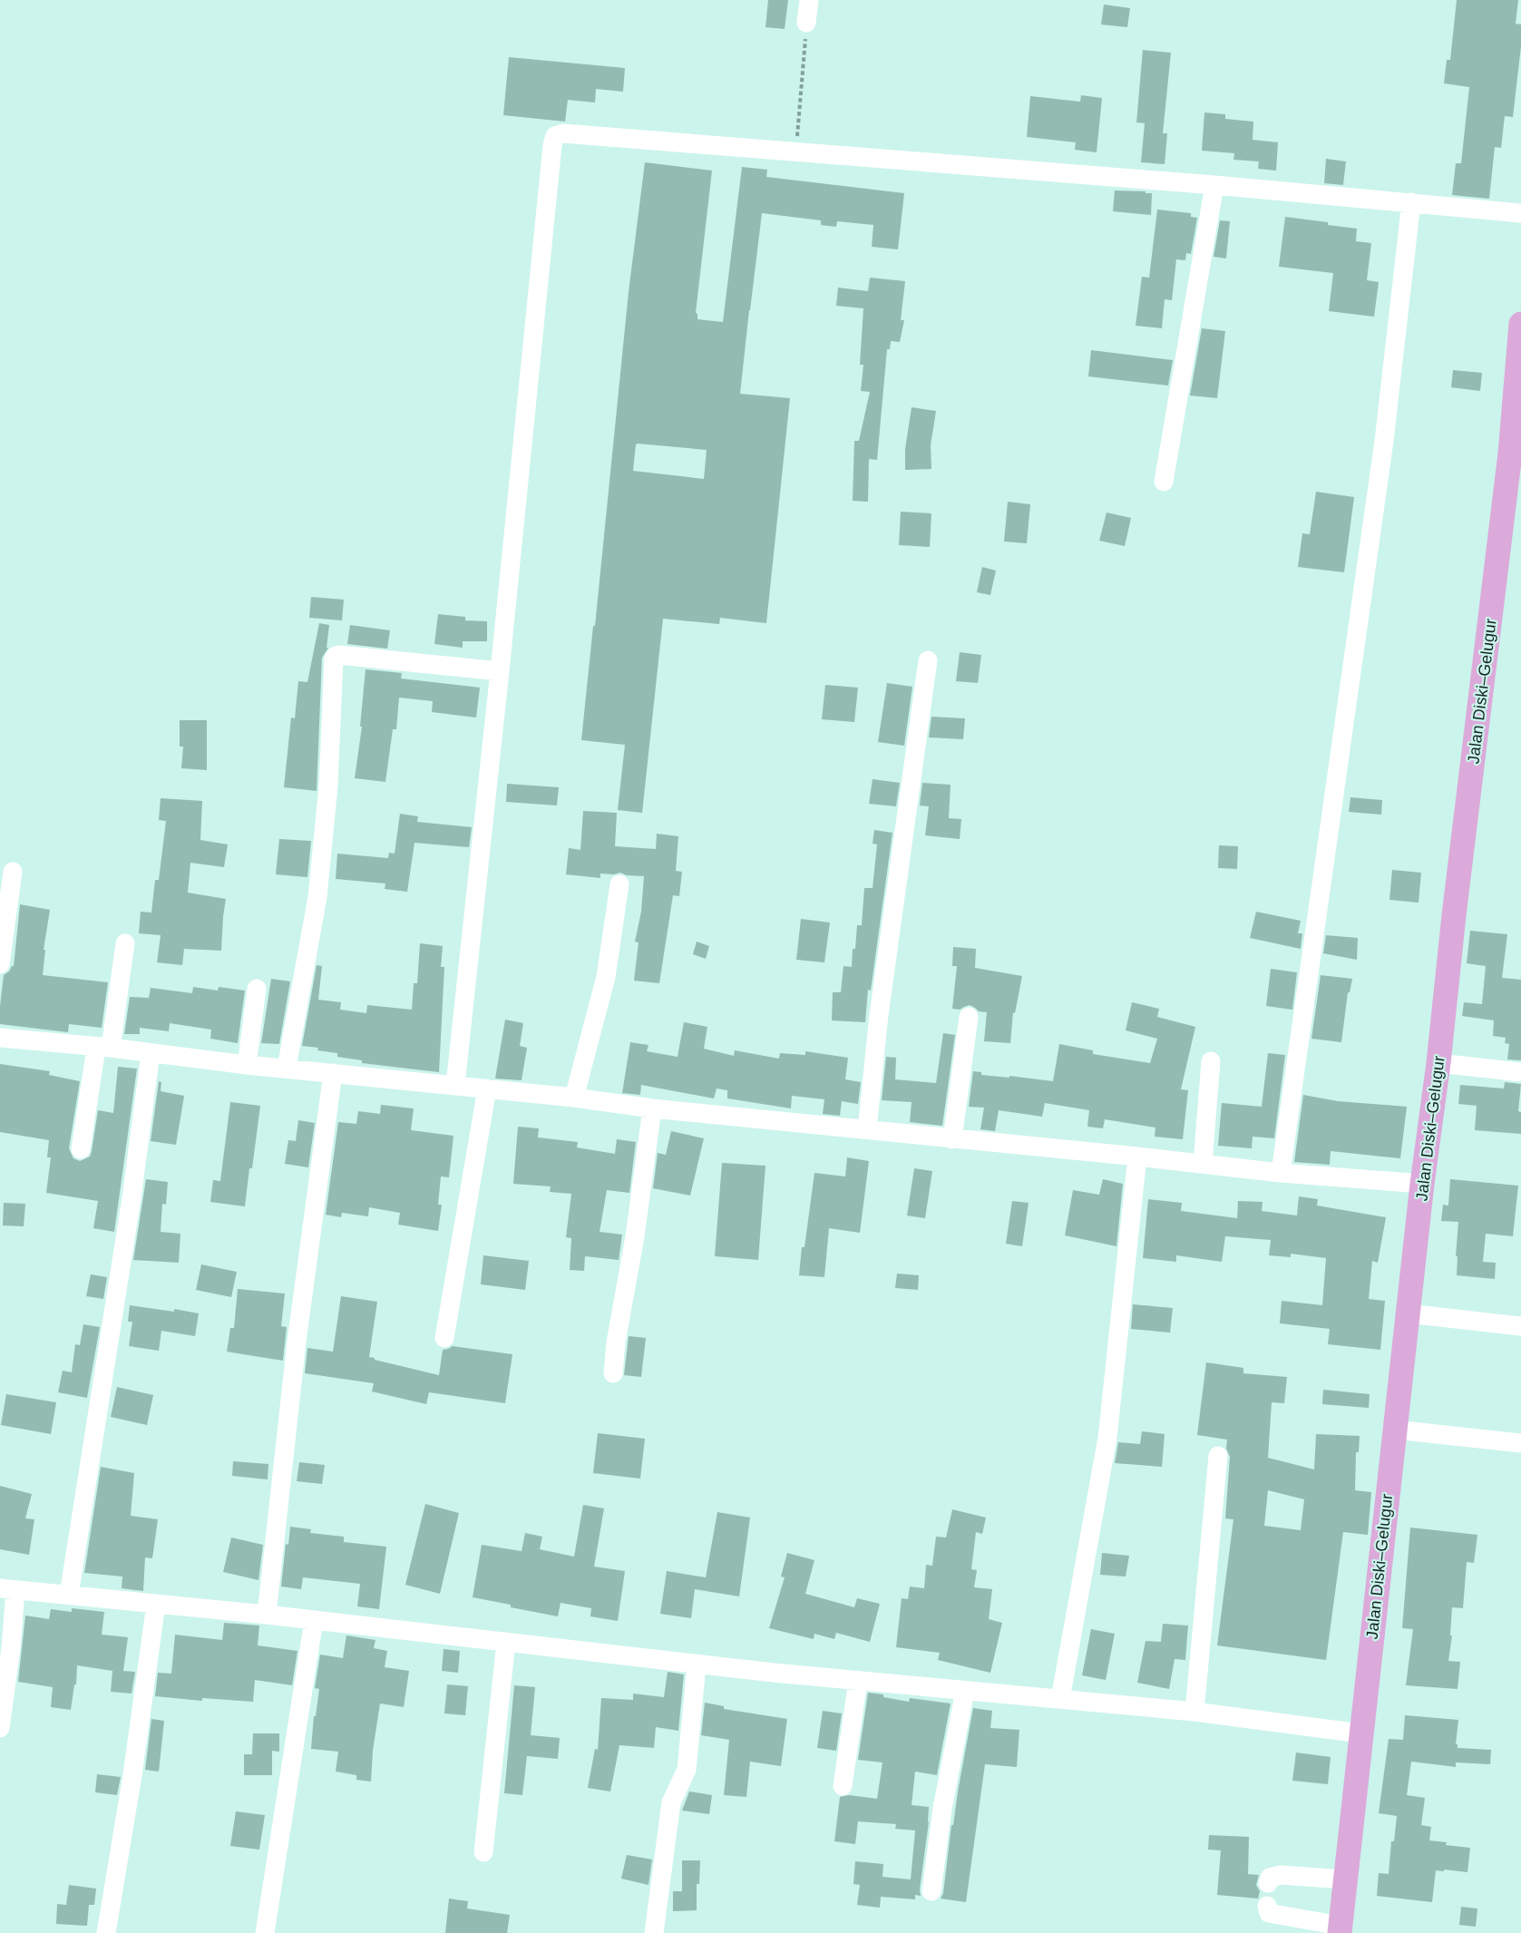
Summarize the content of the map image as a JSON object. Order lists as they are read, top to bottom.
{
  "streets": {
    "main road": ["Jalan Diski–Gelugur"]
  }
}
